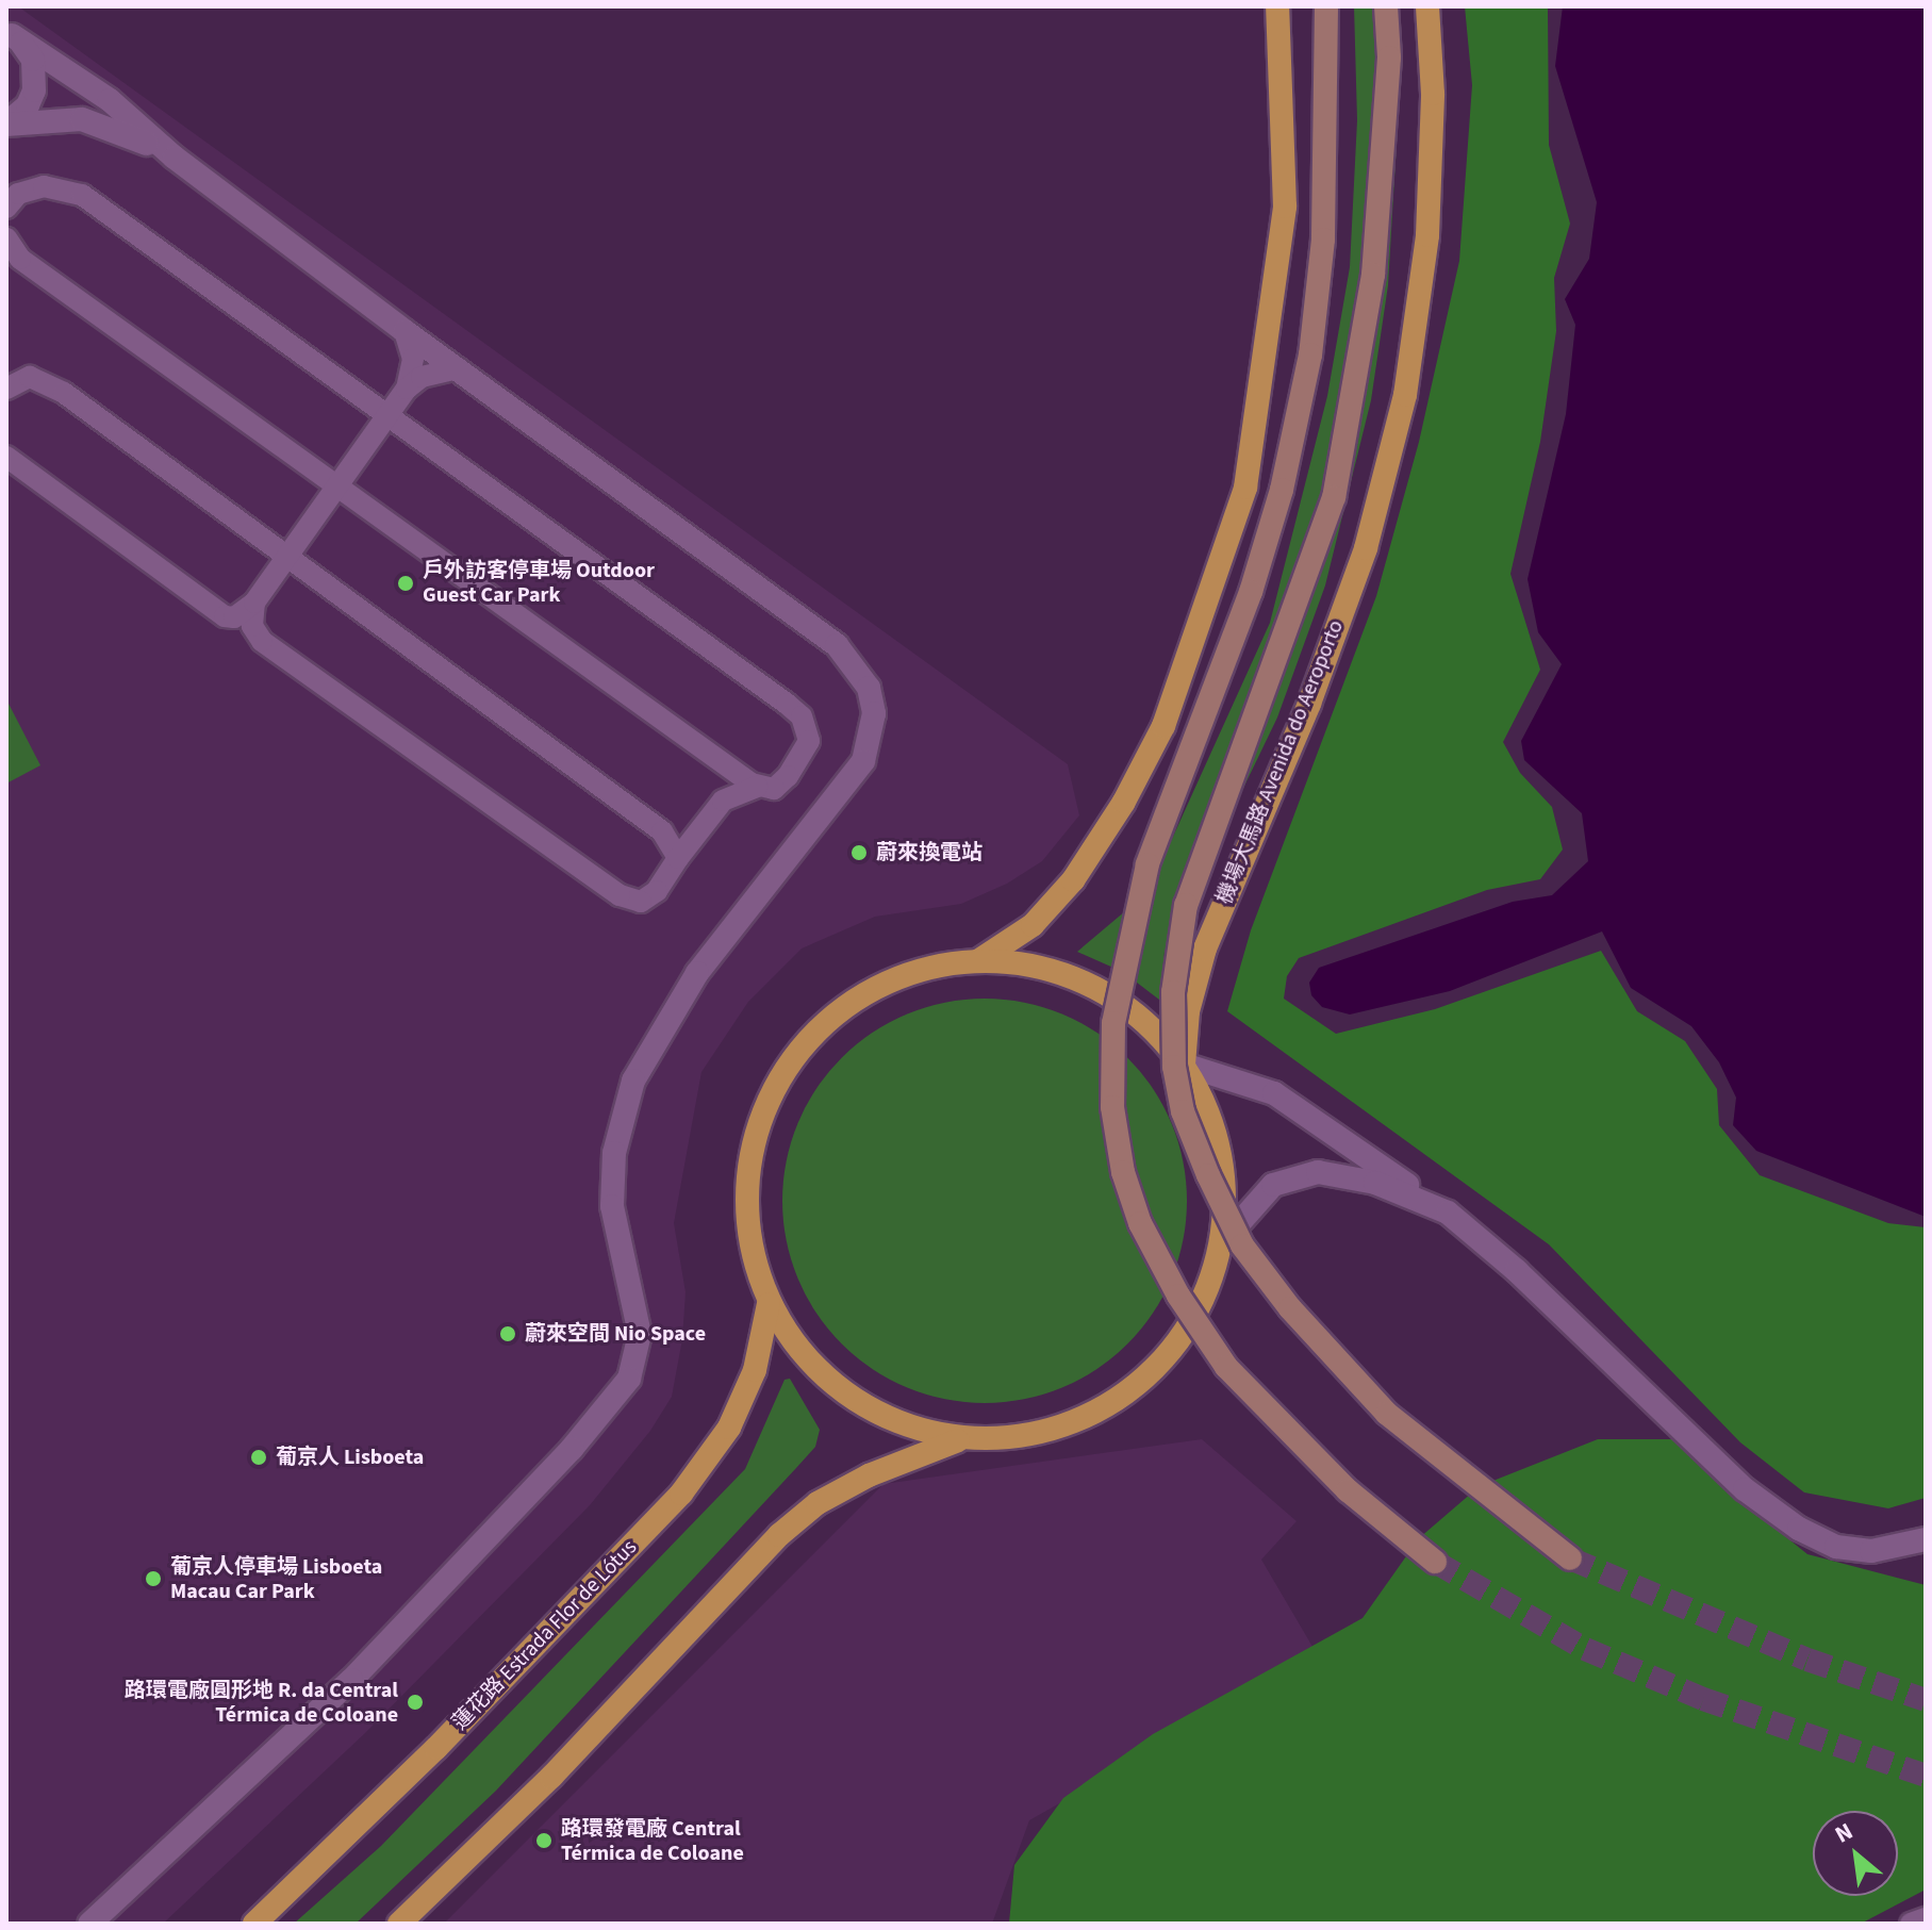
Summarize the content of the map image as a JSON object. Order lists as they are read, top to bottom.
{
  "streets": {
    "main road": ["機場大馬路 Avenida do Aeroporto", "蓮花路 Estrada Flor de Lótus"]
  },
  "places": [
    "戶外訪客停車場 Outdoor Guest Car Park",
    "蔚來換電站",
    "蔚來空間 Nio Space",
    "葡京人 Lisboeta",
    "葡京人停車場 Lisboeta Macau Car Park",
    "路環電廠圓形地 R. da Central Térmica de Coloane",
    "路環發電廠 Central Térmica de Coloane"
  ],
  "north": "top left"
}
